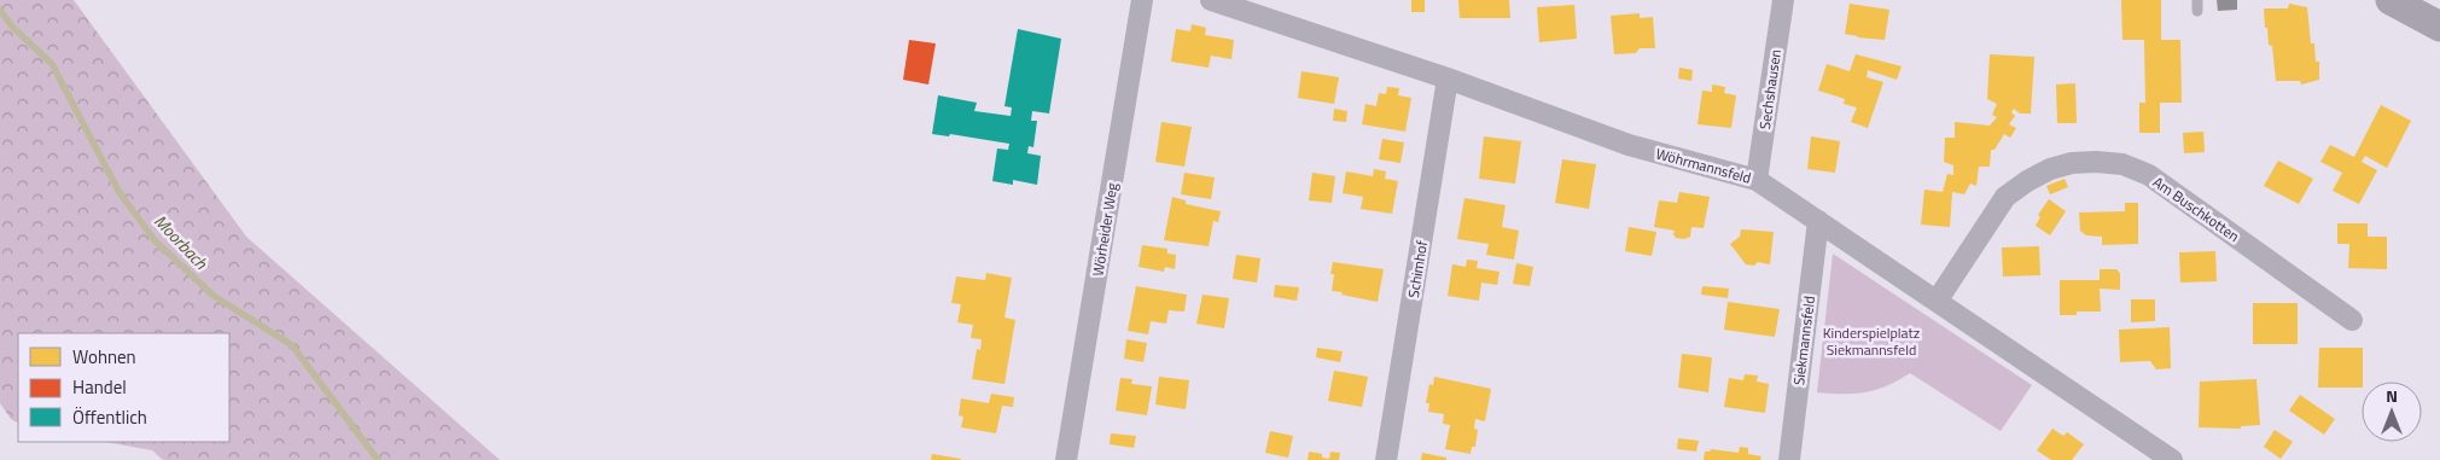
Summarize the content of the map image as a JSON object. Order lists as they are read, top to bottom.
{
  "streets": {
    "street": [
      "Sechshausen",
      "Wöhrmannsfeld",
      "Am Buschkotten",
      "Wörheider Weg",
      "Schimhof",
      "Siekmannsfeld"
    ]
  },
  "crossings": [
    ["Sechshausen", "Wöhrmannsfeld"],
    ["Wöhrmannsfeld", "Am Buschkotten"],
    ["Wöhrmannsfeld", "Schimhof"],
    ["Wöhrmannsfeld", "Siekmannsfeld"]
  ],
  "water": ["Moorbach"],
  "parks": ["Kinderspielplatz Siekmannsfeld"],
  "legend": ["Wohnen", "Handel", "Öffentlich"],
  "north": "top"
}
